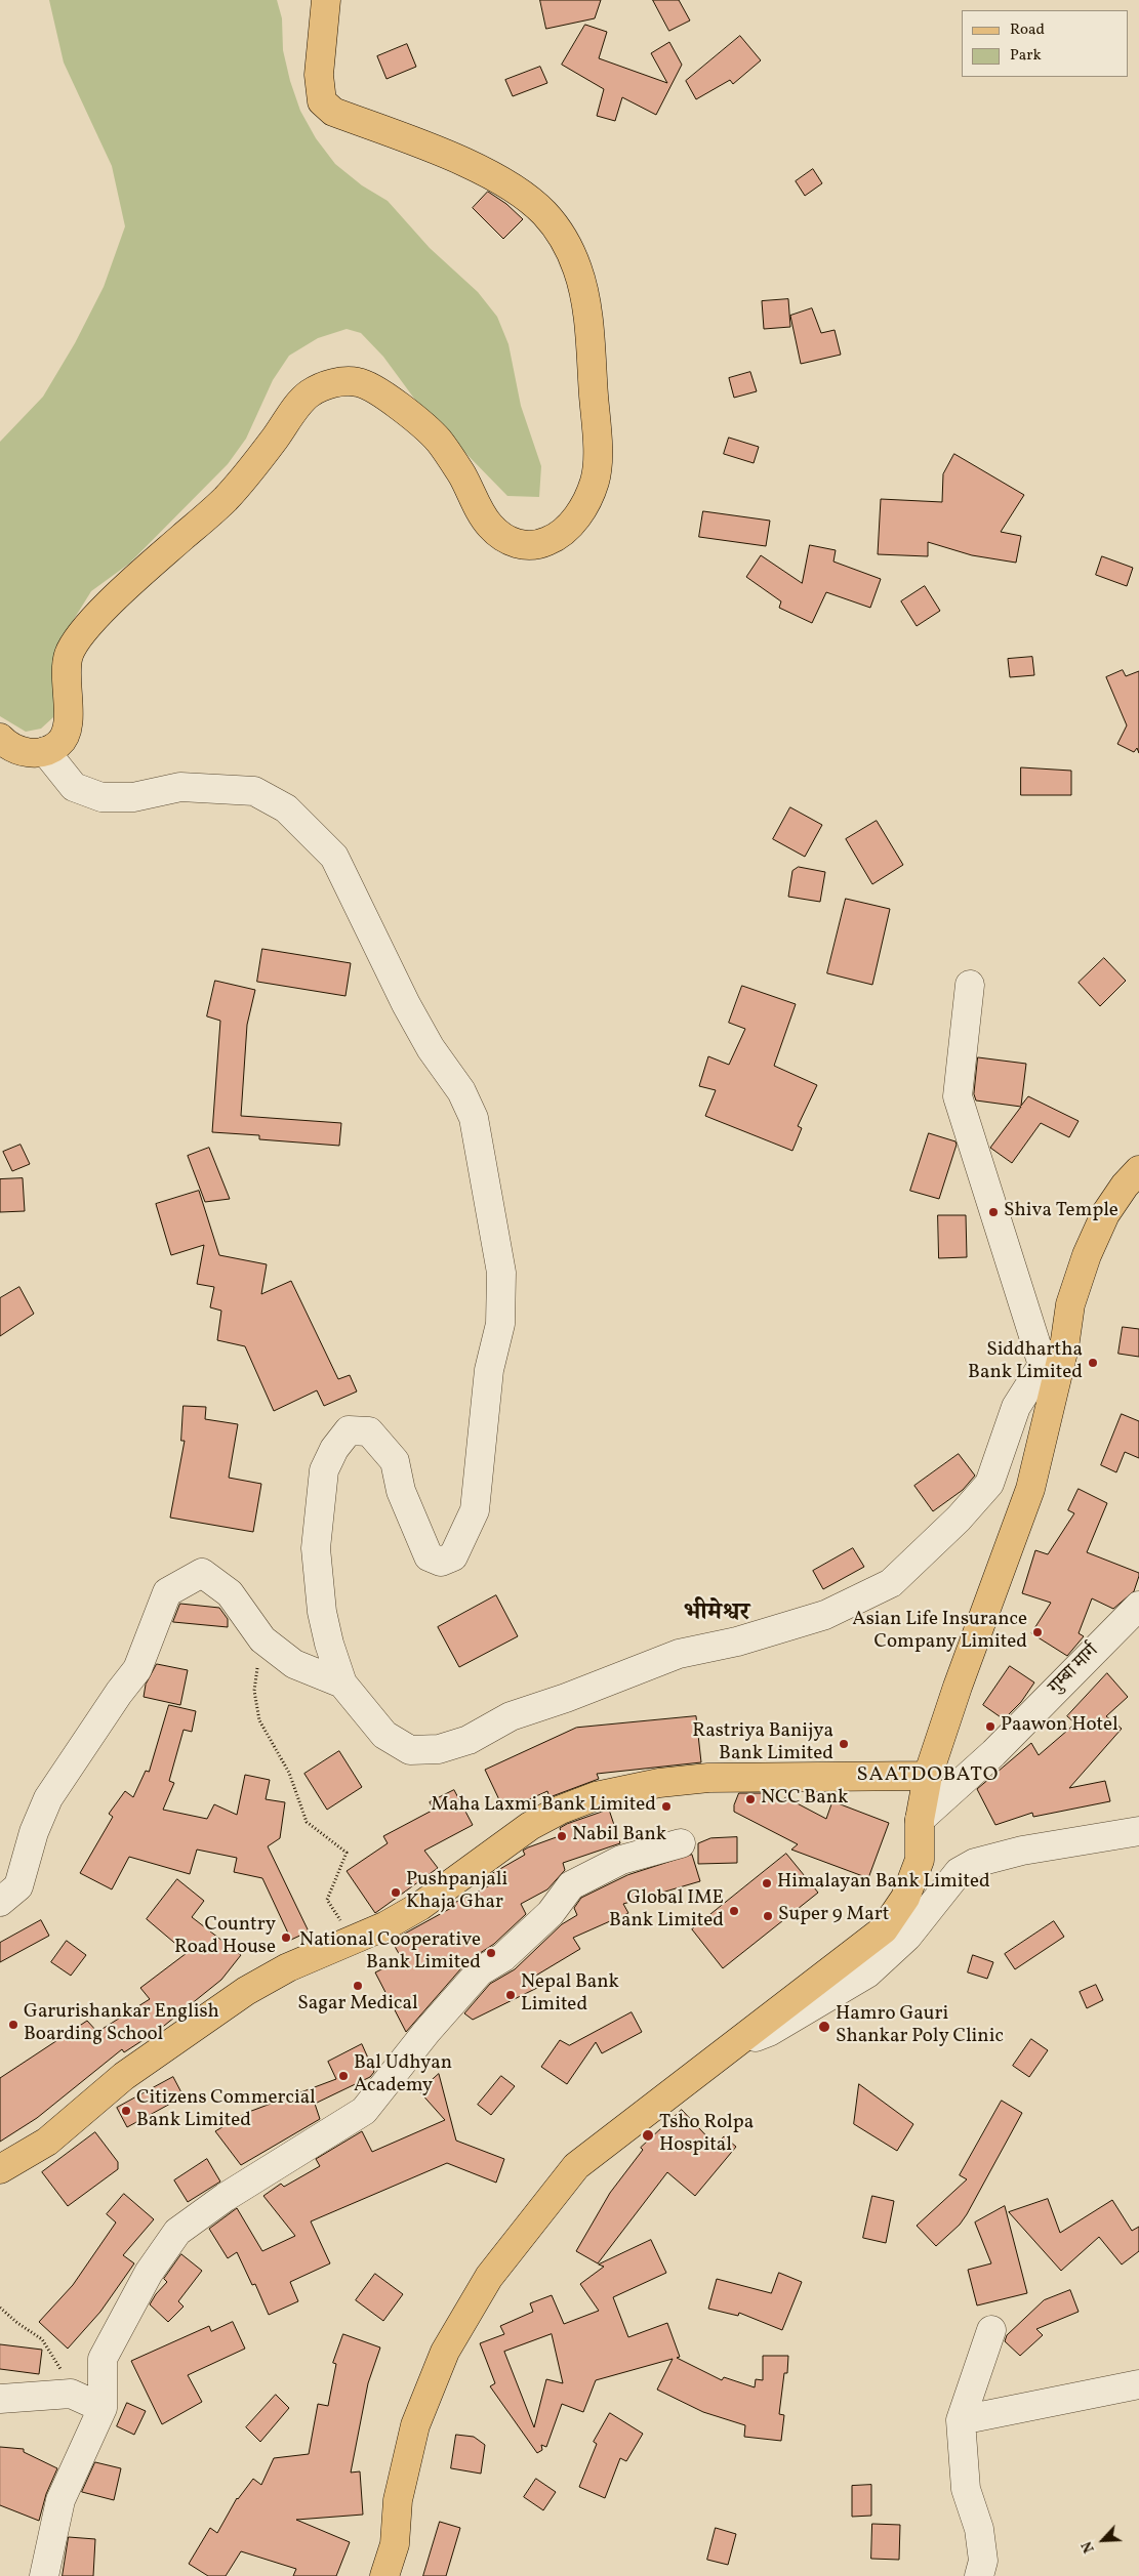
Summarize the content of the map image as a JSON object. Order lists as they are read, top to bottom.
{
  "streets": {
    "street": ["गुम्बा मार्ग"]
  },
  "districts": ["भीमेश्वर", "SAATDOBATO"],
  "places": [
    "Shiva Temple",
    "Siddhartha Bank Limited",
    "Asian Life Insurance Company Limited",
    "Paawon Hotel",
    "Rastriya Banijya Bank Limited",
    "NCC Bank",
    "Maha Laxmi Bank Limited",
    "Nabil Bank",
    "Himalayan Bank Limited",
    "Pushpanjali Khaja Ghar",
    "Global IME Bank Limited",
    "Super 9 Mart",
    "Country Road House",
    "National Cooperative Bank Limited",
    "Sagar Medical",
    "Nepal Bank Limited",
    "Garurishankar English Boarding School",
    "Hamro Gauri Shankar Poly Clinic",
    "Bal Udhyan Academy",
    "Citizens Commercial Bank Limited",
    "Tsho Rolpa Hospital"
  ],
  "legend": ["Road", "Park"],
  "north": "bottom left"
}
